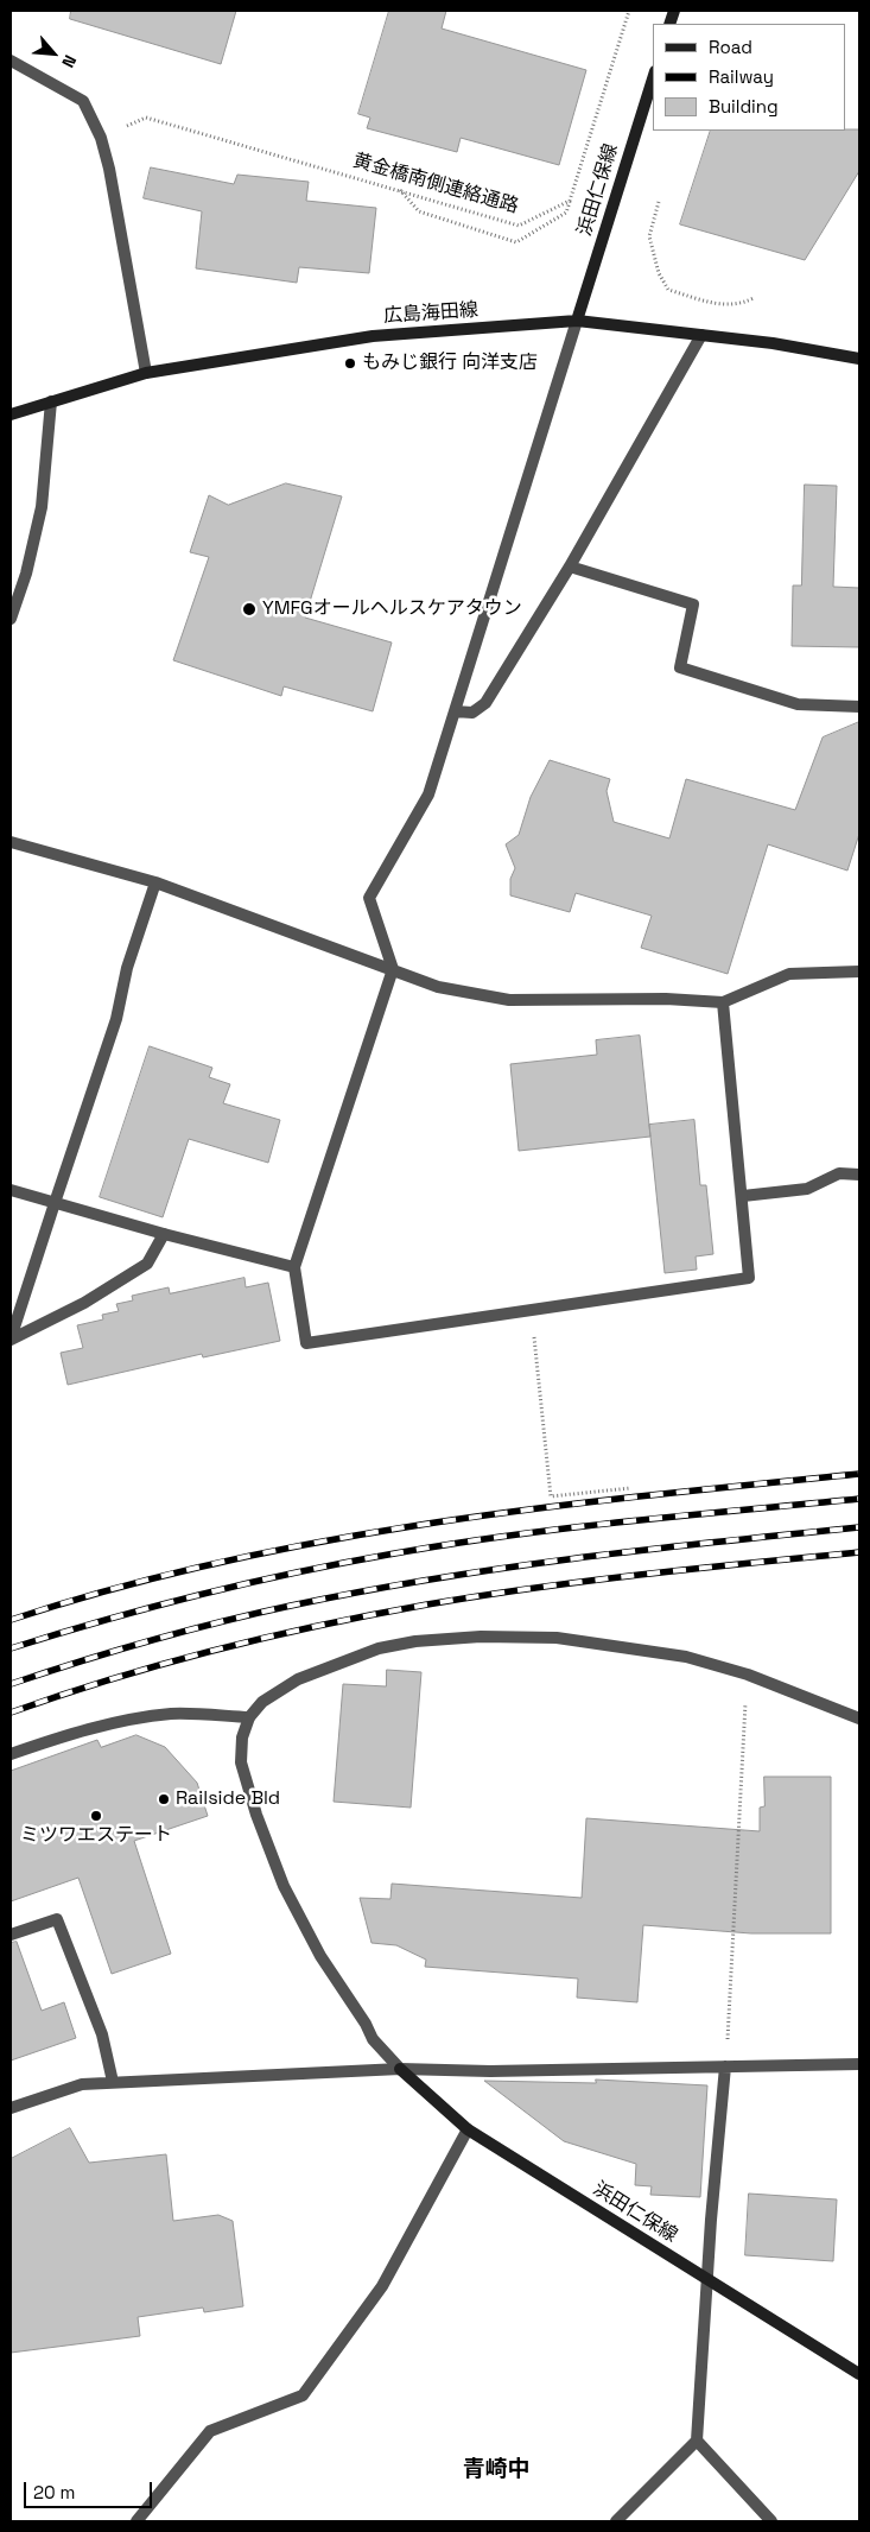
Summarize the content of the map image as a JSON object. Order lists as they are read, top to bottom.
{
  "streets": {
    "main road": ["浜田仁保線", "広島海田線"],
    "path": ["黄金橋南側連絡通路"]
  },
  "crossings": [
    ["浜田仁保線", "広島海田線"]
  ],
  "districts": ["青崎中"],
  "places": [
    "もみじ銀行 向洋支店",
    "YMFGオールヘルスケアタウン",
    "Railside Bld",
    "ミツワエステート"
  ],
  "legend": ["Road", "Railway", "Building"],
  "scale_bar": "20 m",
  "north": "bottom right"
}
